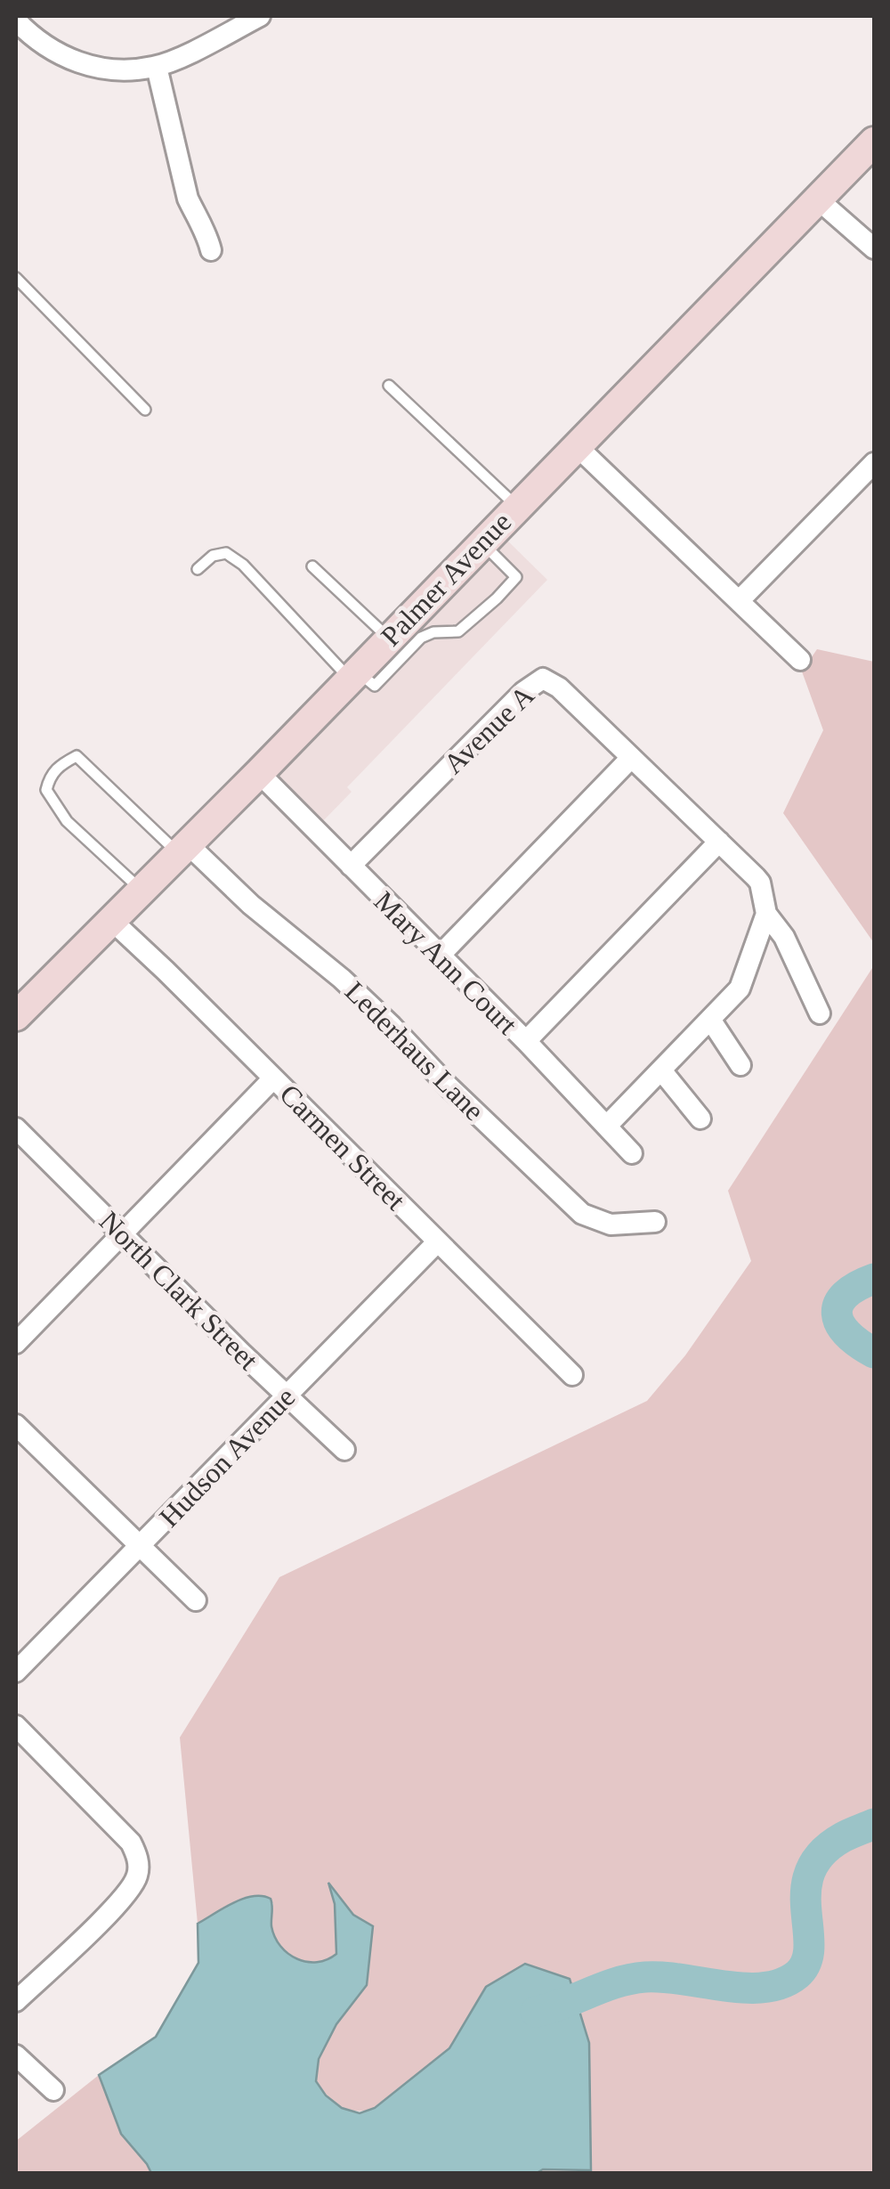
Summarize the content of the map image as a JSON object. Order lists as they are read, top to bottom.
{
  "streets": {
    "street": [
      "Palmer Avenue",
      "Avenue A",
      "Mary Ann Court",
      "Lederhaus Lane",
      "Carmen Street",
      "North Clark Street",
      "Hudson Avenue"
    ]
  },
  "crossings": [
    ["Palmer Avenue", "Mary Ann Court"],
    ["Palmer Avenue", "Lederhaus Lane"],
    ["Palmer Avenue", "Carmen Street"],
    ["Avenue A", "Mary Ann Court"],
    ["Carmen Street", "Hudson Avenue"],
    ["North Clark Street", "Hudson Avenue"]
  ]
}
